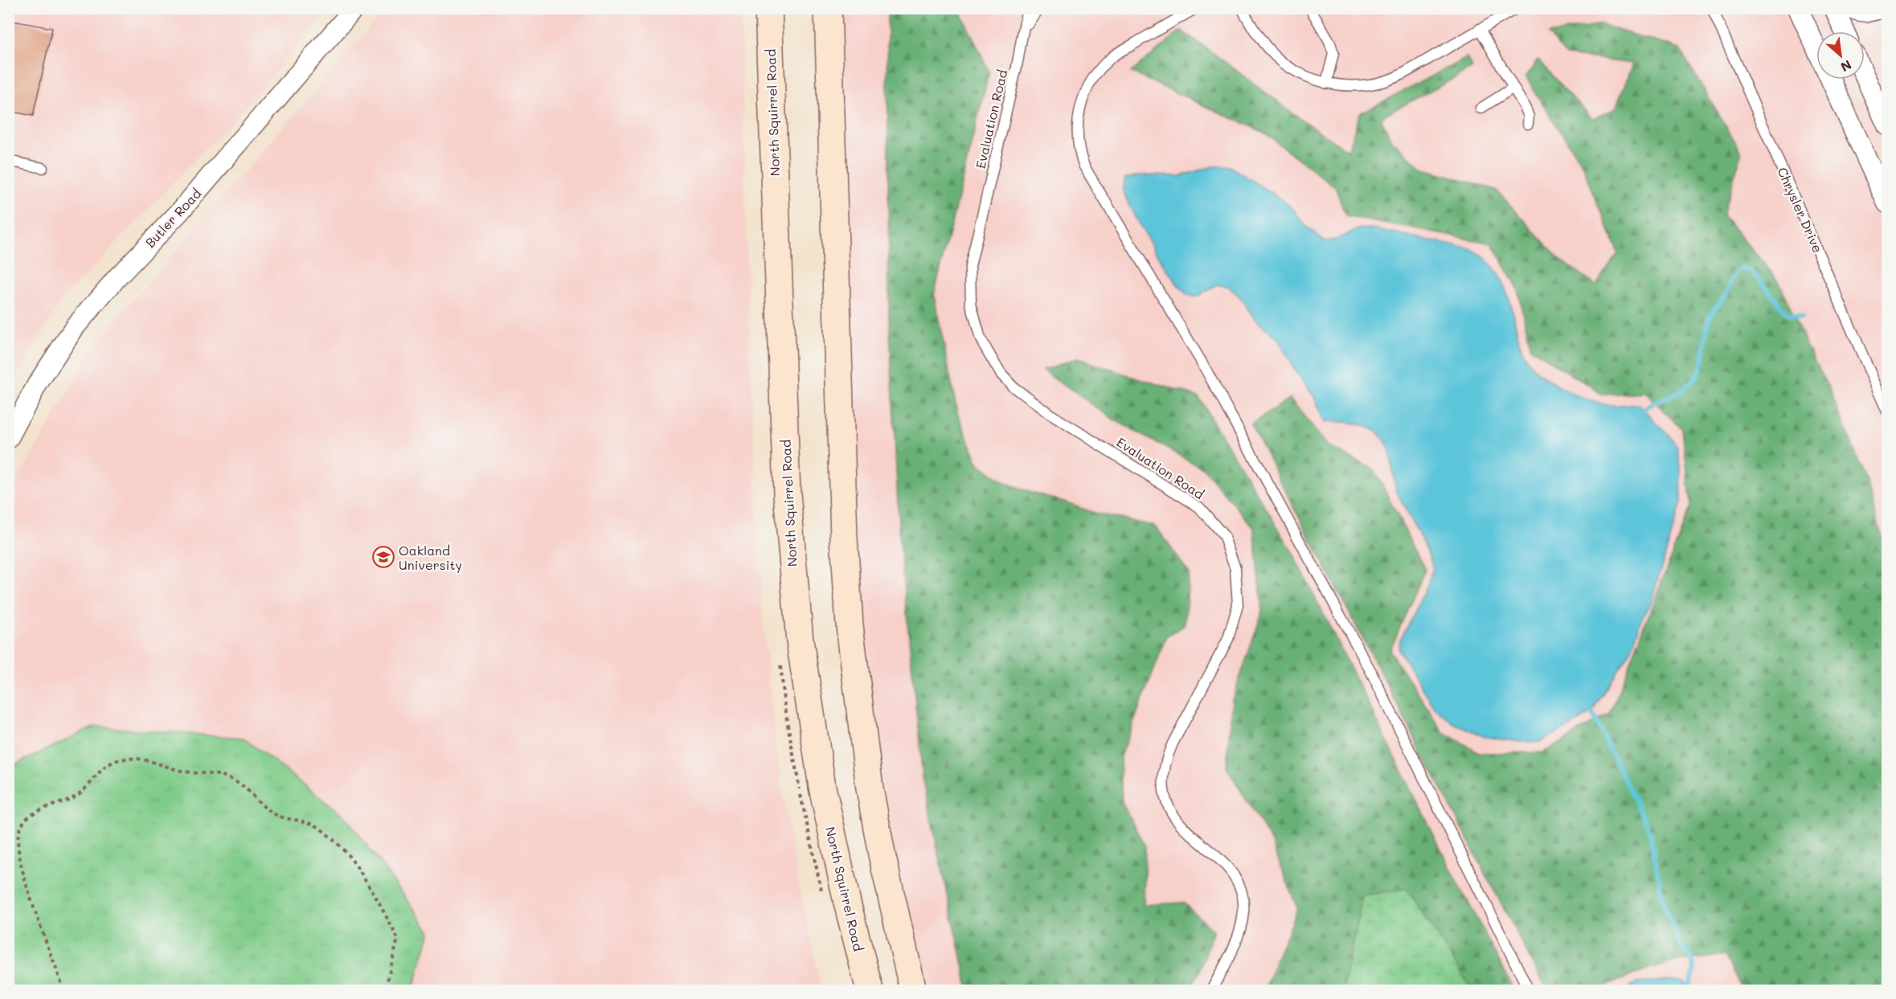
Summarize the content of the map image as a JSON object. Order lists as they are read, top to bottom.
{
  "streets": {
    "main road": ["North Squirrel Road"],
    "street": ["Butler Road"],
    "lane": ["Evaluation Road", "Chrysler Drive"]
  },
  "places": {
    "school or university": ["Oakland University"]
  },
  "north": "bottom right"
}
